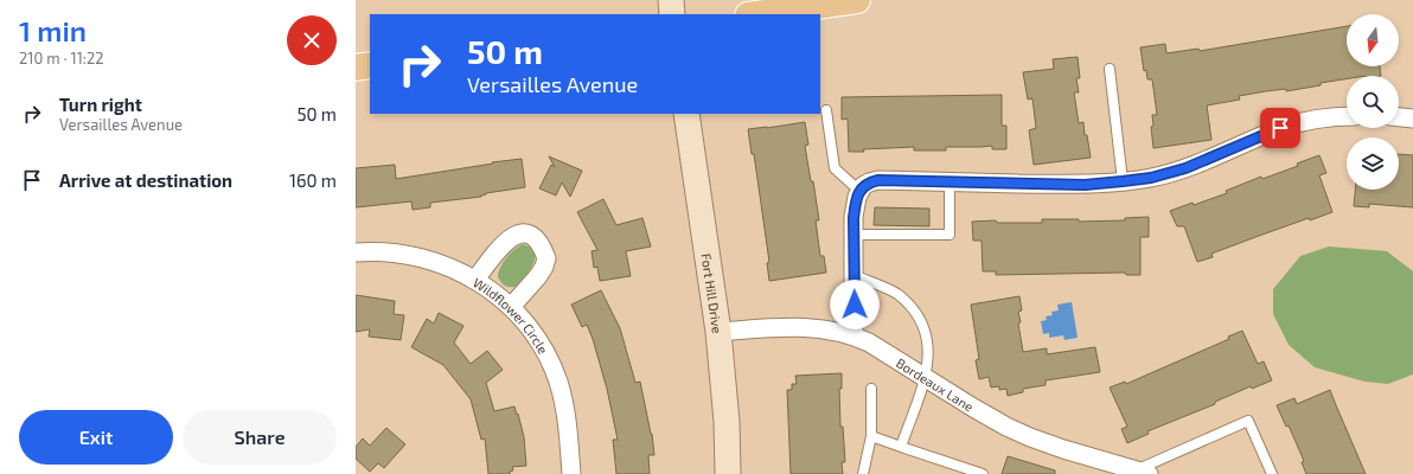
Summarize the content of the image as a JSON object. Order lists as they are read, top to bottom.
{
  "streets": {
    "street": ["Fort Hill Drive", "Wildflower Circle", "Bordeaux Lane"]
  },
  "crossings": [
    ["Fort Hill Drive", "Bordeaux Lane"]
  ],
  "north": "bottom",
  "page": {
    "heading": ["1 min", "210 m · 11:22"],
    "turn": ["50 m", "Versailles Avenue"],
    "list": [
      {
        "name": "Turn right",
        "note": "Versailles Avenue",
        "value": "50 m"
      },
      {
        "name": "Arrive at destination",
        "value": "160 m"
      }
    ],
    "buttons": ["Exit", "Share"]
  }
}
